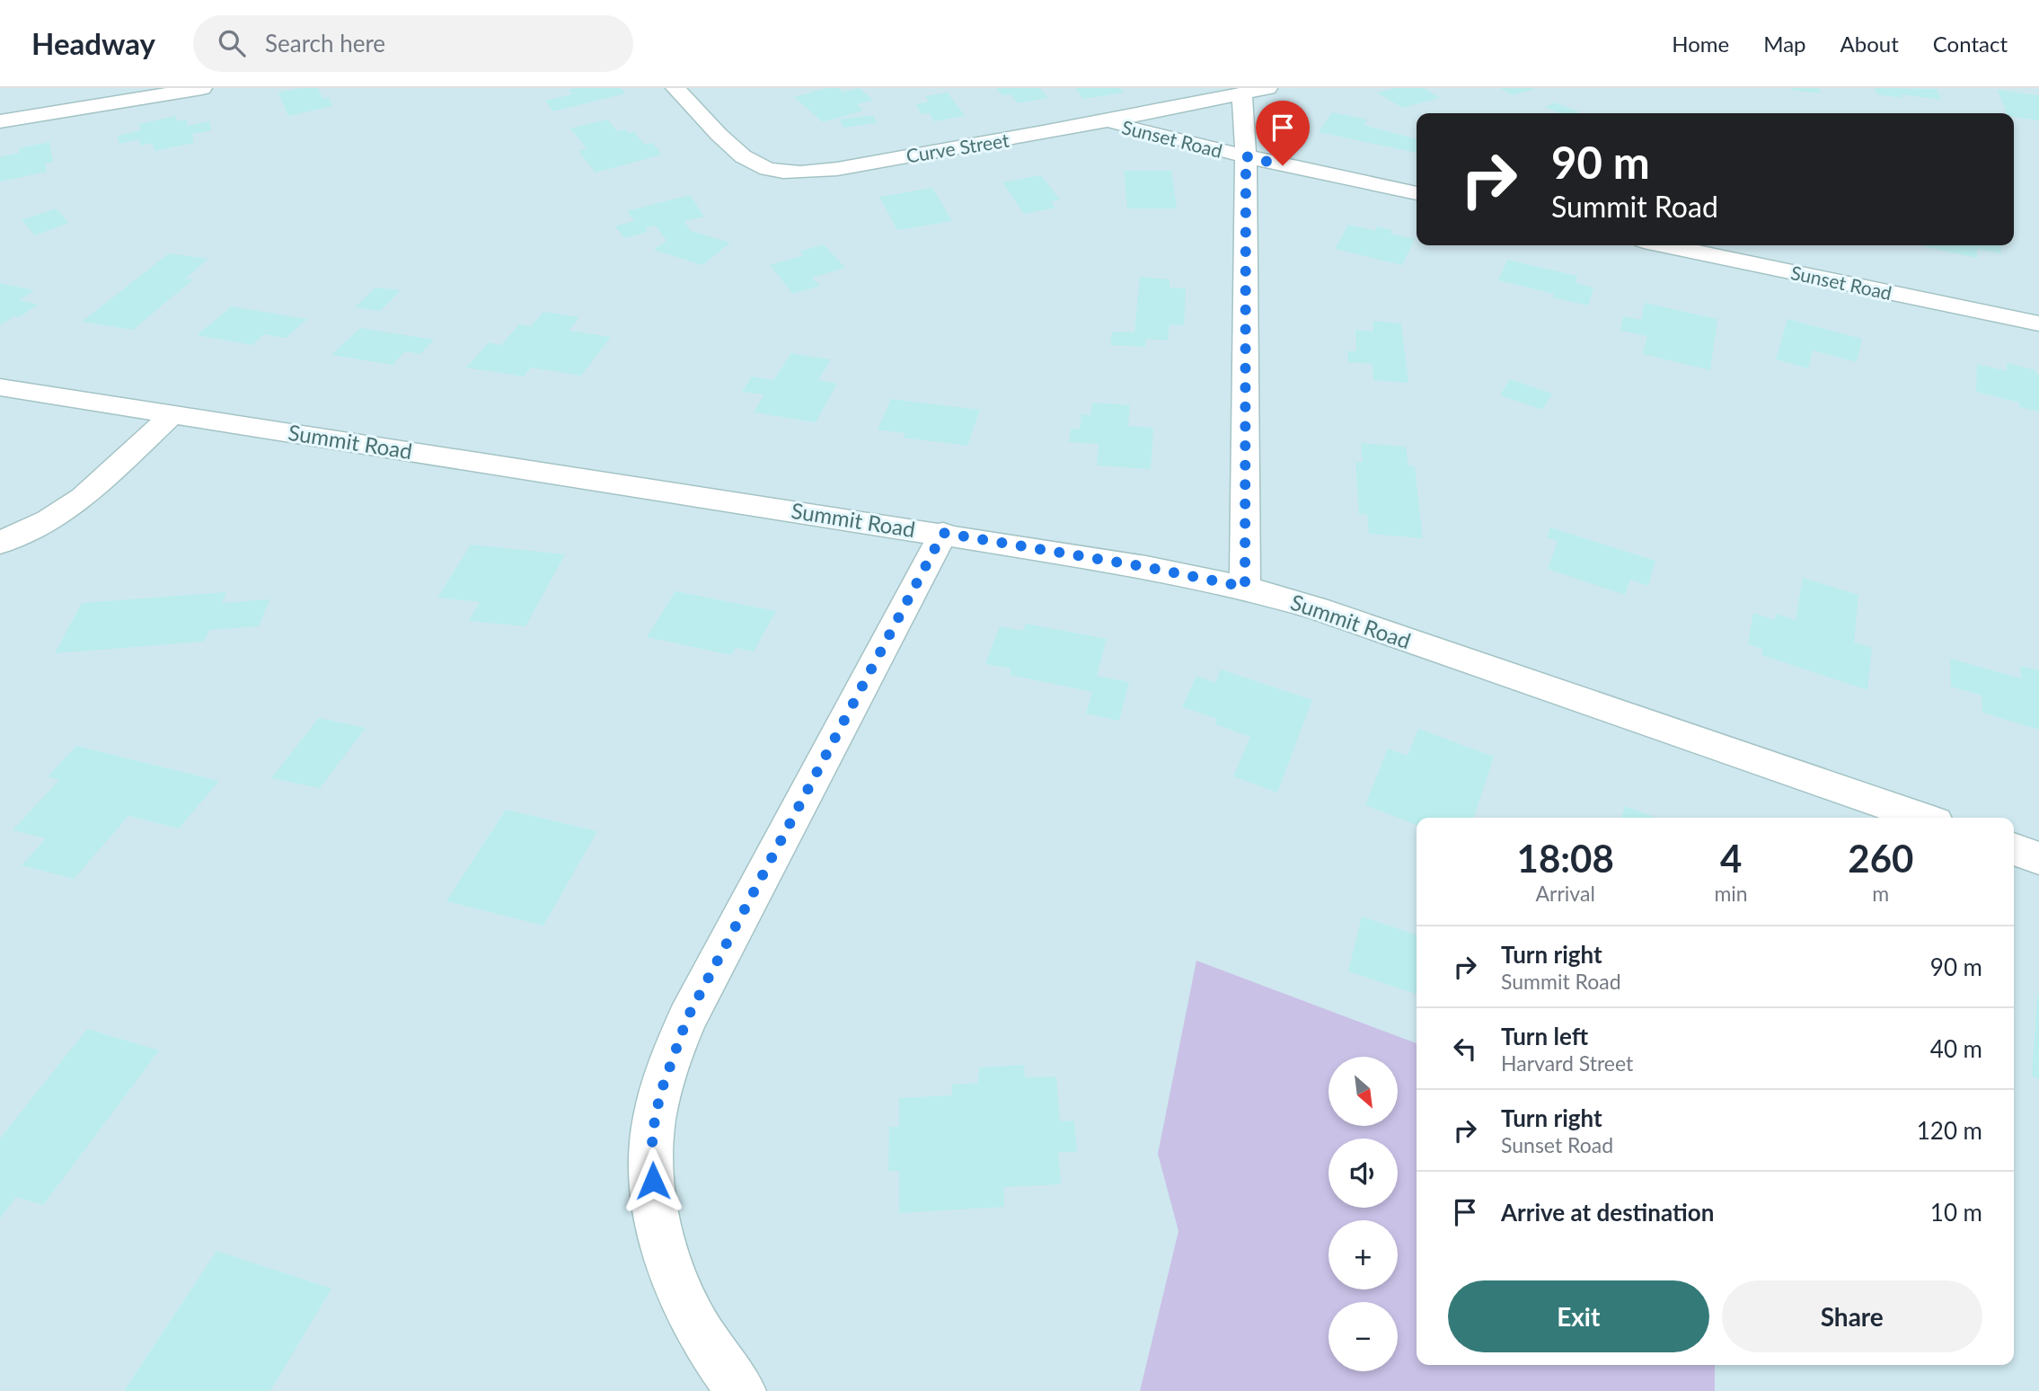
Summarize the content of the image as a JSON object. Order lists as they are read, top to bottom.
{
  "streets": {
    "street": ["Sunset Road", "Curve Street", "Summit Road"]
  },
  "crossings": [
    ["Sunset Road", "Curve Street"]
  ],
  "north": "bottom right",
  "page": {
    "header": "Headway",
    "search": "Search here",
    "nav": [
      "Home",
      "Map",
      "About",
      "Contact"
    ],
    "turn": ["90 m", "Summit Road"],
    "eta": [
      "18:08",
      "Arrival",
      "4",
      "min",
      "260",
      "m"
    ],
    "list": [
      {
        "name": "Turn right",
        "note": "Summit Road",
        "value": "90 m"
      },
      {
        "name": "Turn left",
        "note": "Harvard Street",
        "value": "40 m"
      },
      {
        "name": "Turn right",
        "note": "Sunset Road",
        "value": "120 m"
      },
      {
        "name": "Arrive at destination",
        "value": "10 m"
      }
    ],
    "map_buttons": ["+", "−"],
    "buttons": ["Exit", "Share"]
  }
}
